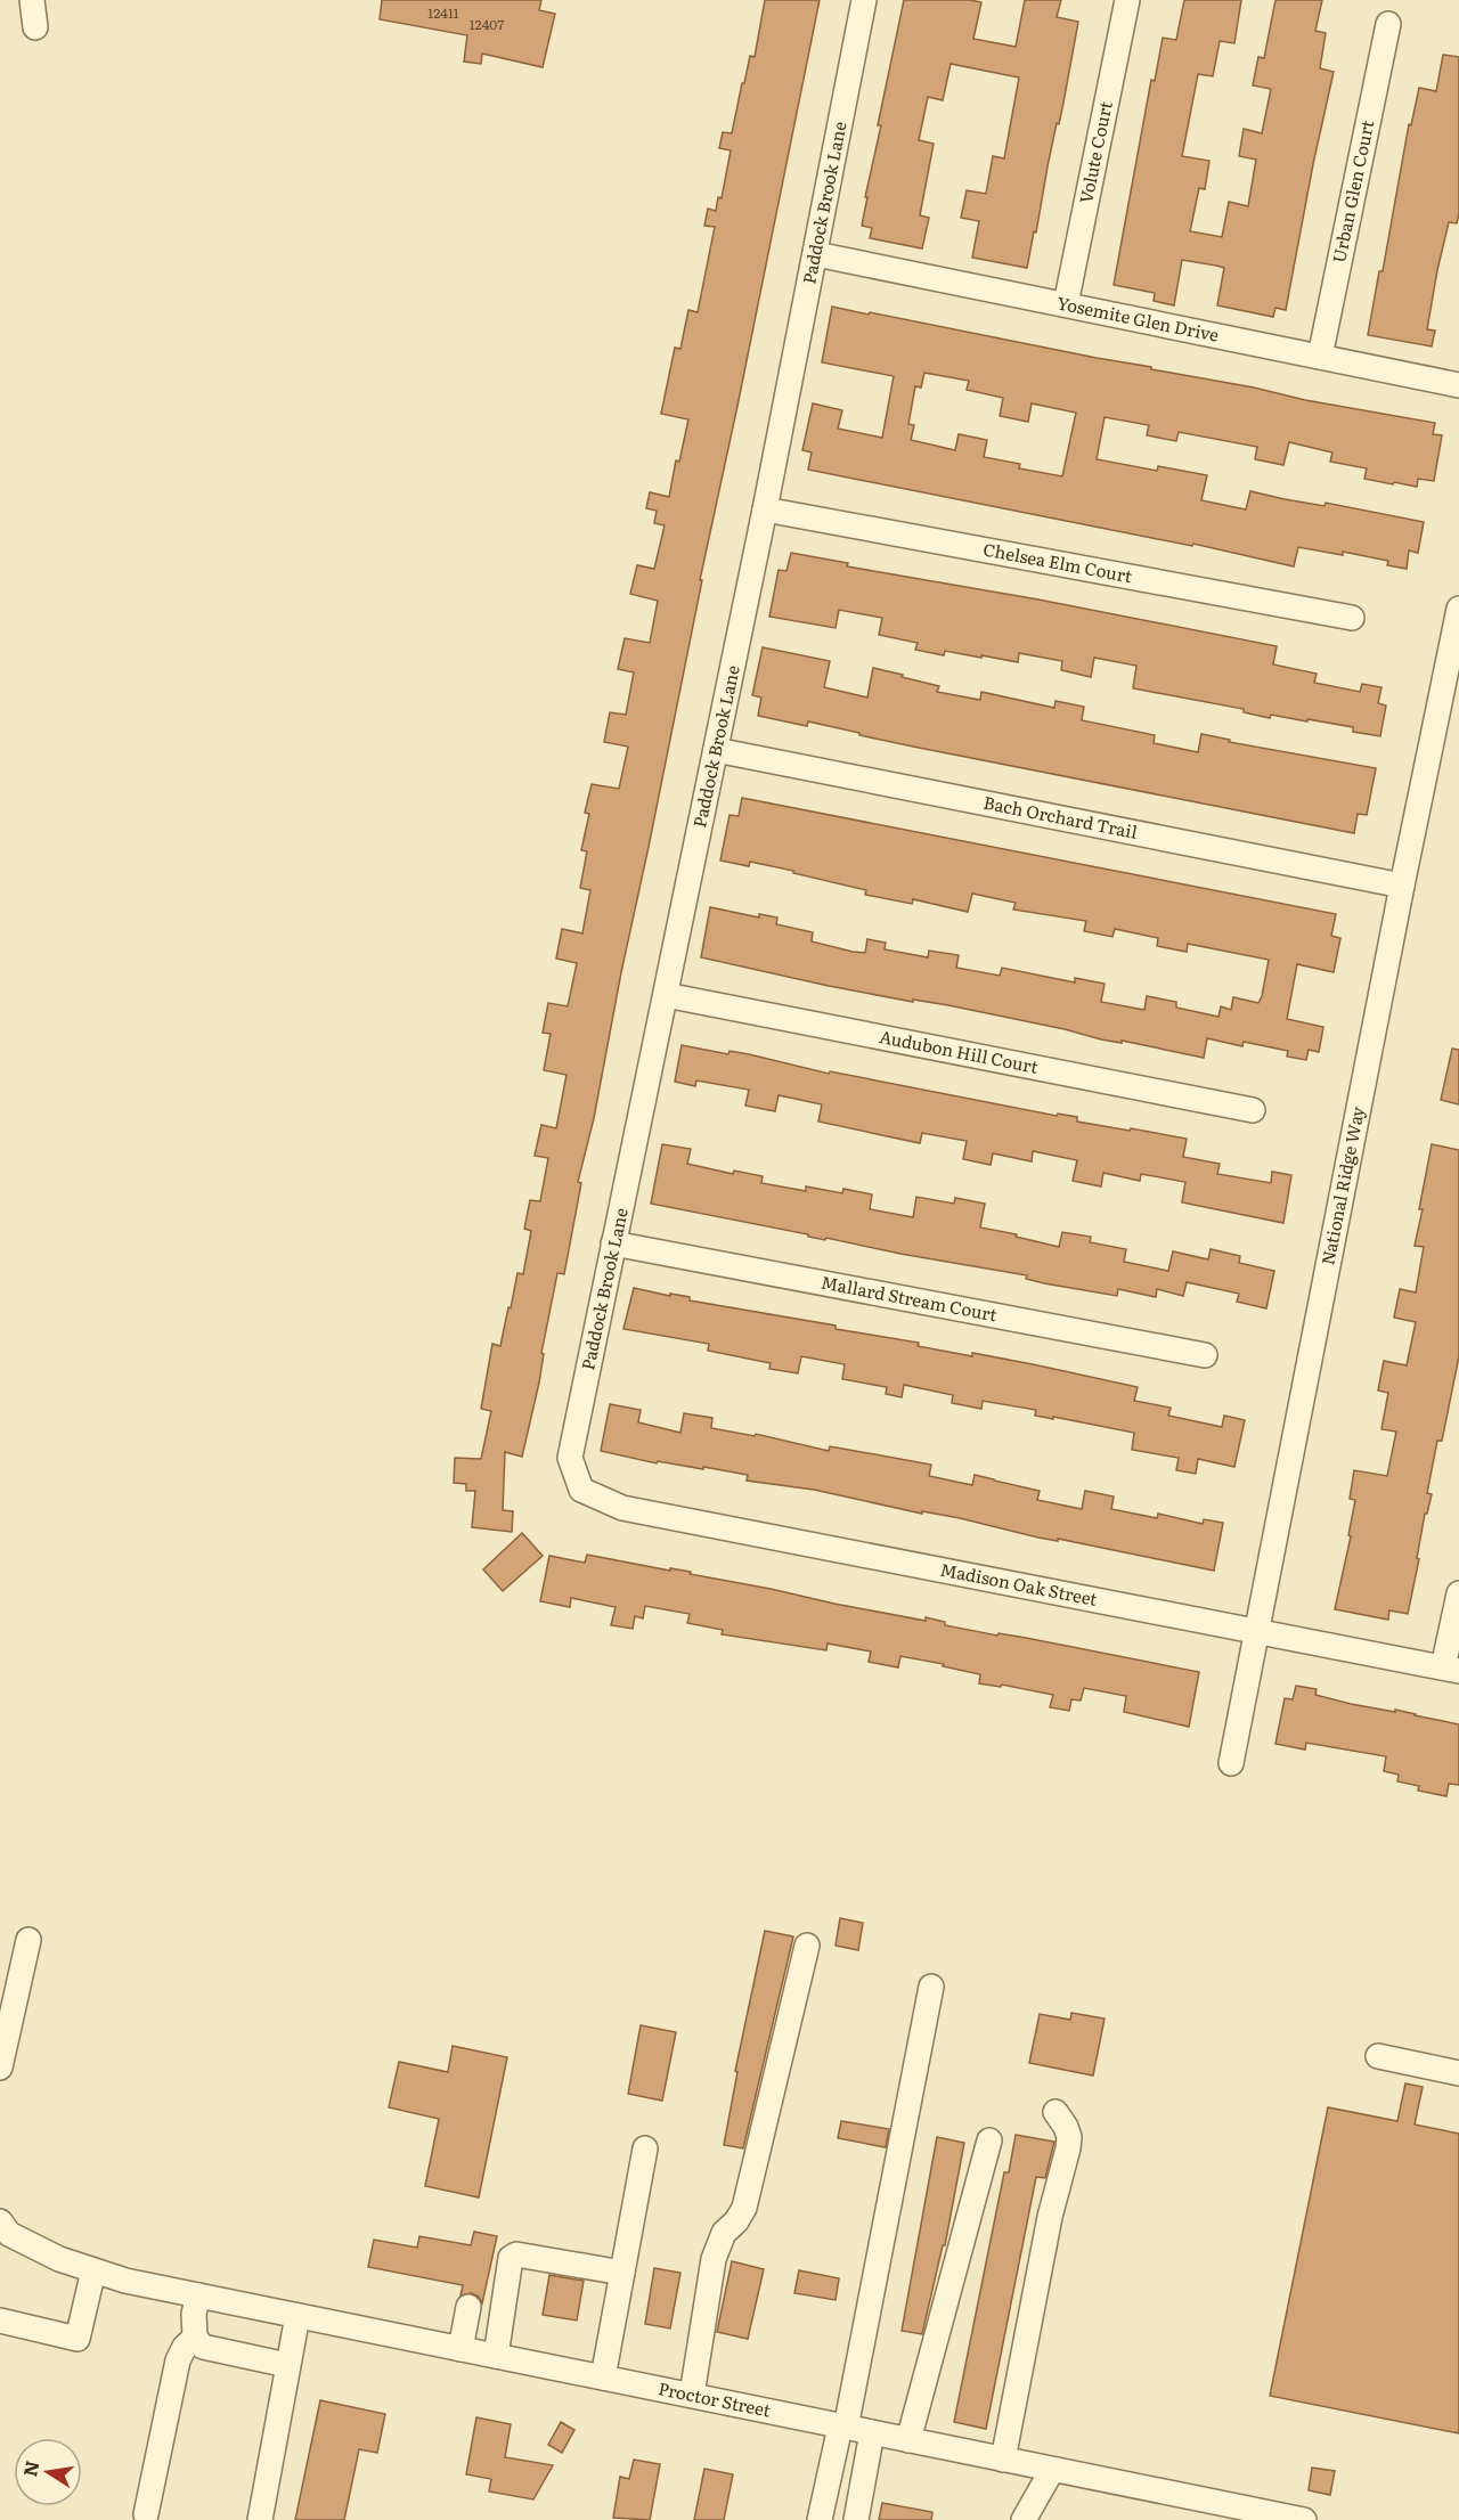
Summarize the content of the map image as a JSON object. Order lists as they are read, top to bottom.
{
  "streets": {
    "street": [
      "Volute Court",
      "Urban Glen Court",
      "Paddock Brook Lane",
      "Yosemite Glen Drive",
      "Chelsea Elm Court",
      "Bach Orchard Trail",
      "Audubon Hill Court",
      "National Ridge Way",
      "Mallard Stream Court",
      "Madison Oak Street",
      "Proctor Street"
    ]
  },
  "crossings": [
    ["Volute Court", "Yosemite Glen Drive"],
    ["Urban Glen Court", "Yosemite Glen Drive"],
    ["Paddock Brook Lane", "Yosemite Glen Drive"],
    ["Paddock Brook Lane", "Chelsea Elm Court"],
    ["Paddock Brook Lane", "Bach Orchard Trail"],
    ["Paddock Brook Lane", "Audubon Hill Court"],
    ["Paddock Brook Lane", "Mallard Stream Court"],
    ["Paddock Brook Lane", "Madison Oak Street"],
    ["Bach Orchard Trail", "National Ridge Way"],
    ["National Ridge Way", "Madison Oak Street"]
  ],
  "house_numbers": ["12411", "12407"],
  "north": "left"
}
